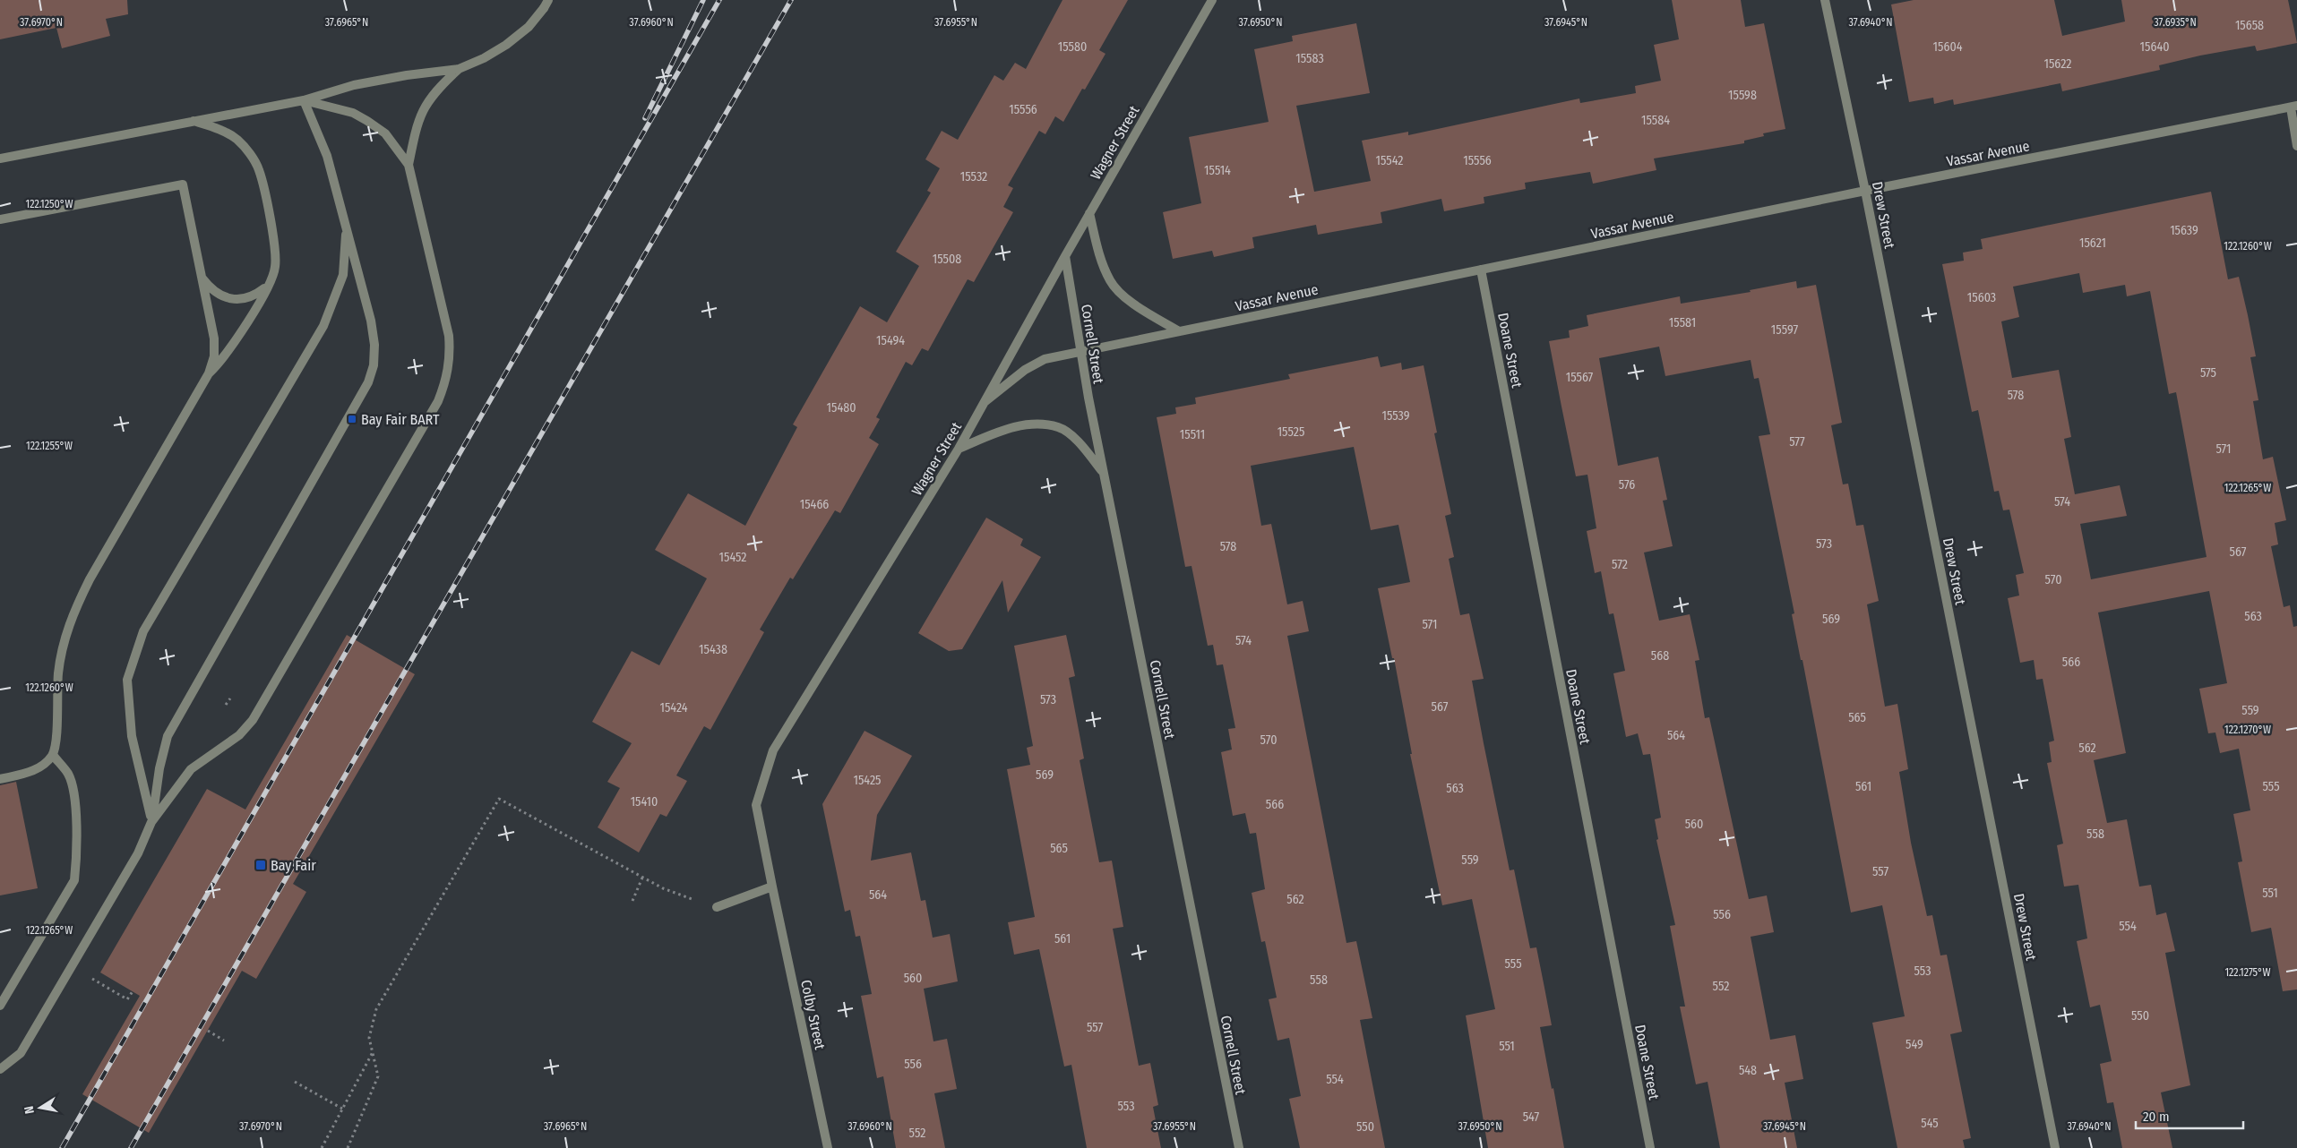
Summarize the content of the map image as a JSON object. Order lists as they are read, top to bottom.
{
  "streets": {
    "street": [
      "Wagner Street",
      "Vassar Avenue",
      "Drew Street",
      "Cornell Street",
      "Doane Street",
      "Colby Street"
    ]
  },
  "crossings": [
    ["Wagner Street", "Vassar Avenue"],
    ["Wagner Street", "Cornell Street"],
    ["Wagner Street", "Colby Street"],
    ["Vassar Avenue", "Drew Street"],
    ["Vassar Avenue", "Cornell Street"],
    ["Vassar Avenue", "Doane Street"]
  ],
  "places": {
    "transit": ["Bay Fair BART", "Bay Fair"]
  },
  "house_numbers": [
    "15658",
    "15580",
    "15604",
    "15640",
    "15583",
    "15622",
    "15598",
    "15556",
    "15584",
    "15542",
    "15556",
    "15514",
    "15532",
    "15639",
    "15621",
    "15508",
    "15603",
    "15581",
    "15597",
    "15494",
    "575",
    "15567",
    "578",
    "15480",
    "15539",
    "15525",
    "15511",
    "577",
    "571",
    "576",
    "574",
    "15466",
    "573",
    "578",
    "567",
    "15452",
    "572",
    "570",
    "563",
    "569",
    "571",
    "574",
    "15438",
    "568",
    "566",
    "573",
    "567",
    "15424",
    "559",
    "565",
    "564",
    "570",
    "562",
    "569",
    "15425",
    "561",
    "555",
    "563",
    "15410",
    "566",
    "560",
    "558",
    "565",
    "559",
    "557",
    "551",
    "564",
    "562",
    "556",
    "554",
    "561",
    "555",
    "553",
    "560",
    "558",
    "552",
    "550",
    "557",
    "549",
    "551",
    "556",
    "548",
    "554",
    "553",
    "547",
    "545",
    "550",
    "552"
  ],
  "scale_bar": "20 m",
  "north": "left",
  "coordinates": [
    "37.6970°N",
    "37.6965°N",
    "37.6960°N",
    "37.6955°N",
    "37.6940°N",
    "37.6935°N",
    "37.6950°N",
    "37.6945°N",
    "122.1250°W",
    "122.1260°W",
    "122.1255°W",
    "122.1265°W",
    "122.1270°W",
    "122.1275°W"
  ]
}
